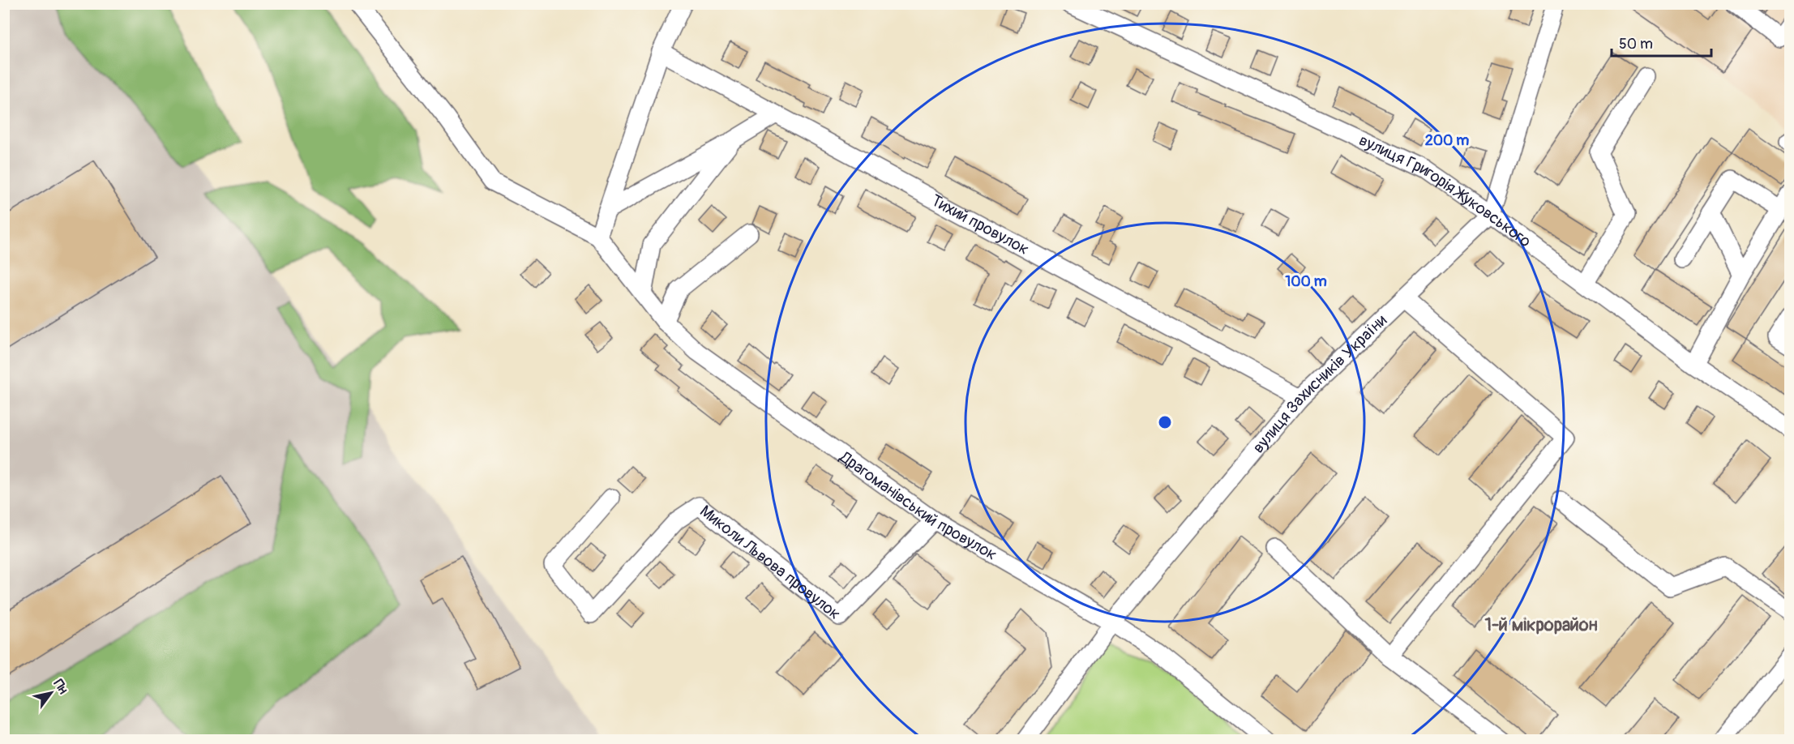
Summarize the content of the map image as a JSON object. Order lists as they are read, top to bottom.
{
  "streets": {
    "street": [
      "вулиця Григорія Жуковського",
      "Тихий провулок",
      "вулиця Захисників України",
      "Драгоманівський провулок",
      "Миколи Львова провулок"
    ]
  },
  "crossings": [
    ["вулиця Григорія Жуковського", "вулиця Захисників України"],
    ["Тихий провулок", "вулиця Захисників України"],
    ["вулиця Захисників України", "Драгоманівський провулок"],
    ["Драгоманівський провулок", "Миколи Львова провулок"]
  ],
  "districts": ["1-й мікрорайон"],
  "scale_bar": "50 m",
  "north": "top right",
  "rings": ["200 m", "100 m"]
}
